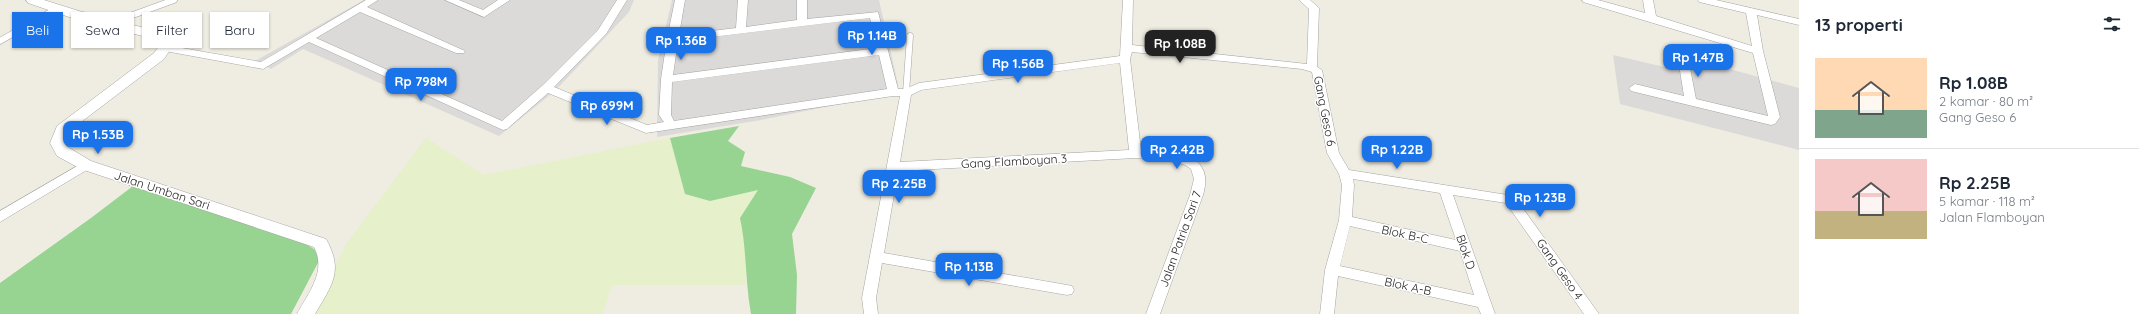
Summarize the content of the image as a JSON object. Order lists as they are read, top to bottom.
{
  "streets": {
    "street": [
      "Gang Geso 6",
      "Gang Flamboyan 3",
      "Jalan Umban Sari",
      "Blok B-C",
      "Jalan Patria Sari 7",
      "Blok D",
      "Gang Geso 4",
      "Blok A-B"
    ]
  },
  "crossings": [
    ["Gang Geso 6", "Blok B-C"],
    ["Gang Geso 6", "Gang Geso 4"],
    ["Gang Geso 6", "Blok A-B"],
    ["Gang Flamboyan 3", "Jalan Patria Sari 7"],
    ["Blok B-C", "Blok D"],
    ["Blok D", "Gang Geso 4"],
    ["Blok D", "Blok A-B"]
  ],
  "page": {
    "heading": "13 properti",
    "chip": [
      "Beli",
      "Sewa",
      "Filter",
      "Baru"
    ],
    "price": [
      "Rp 1.14B",
      "Rp 1.36B",
      "Rp 1.08B",
      "Rp 1.47B",
      "Rp 1.56B",
      "Rp 798M",
      "Rp 699M",
      "Rp 1.53B",
      "Rp 2.42B",
      "Rp 1.22B",
      "Rp 2.25B",
      "Rp 1.23B",
      "Rp 1.13B"
    ],
    "list": [
      {
        "name": "Rp 1.08B",
        "note": "2 kamar · 80 m² · Gang Geso 6"
      },
      {
        "name": "Rp 2.25B",
        "note": "5 kamar · 118 m² · Jalan Flamboyan"
      }
    ]
  }
}
